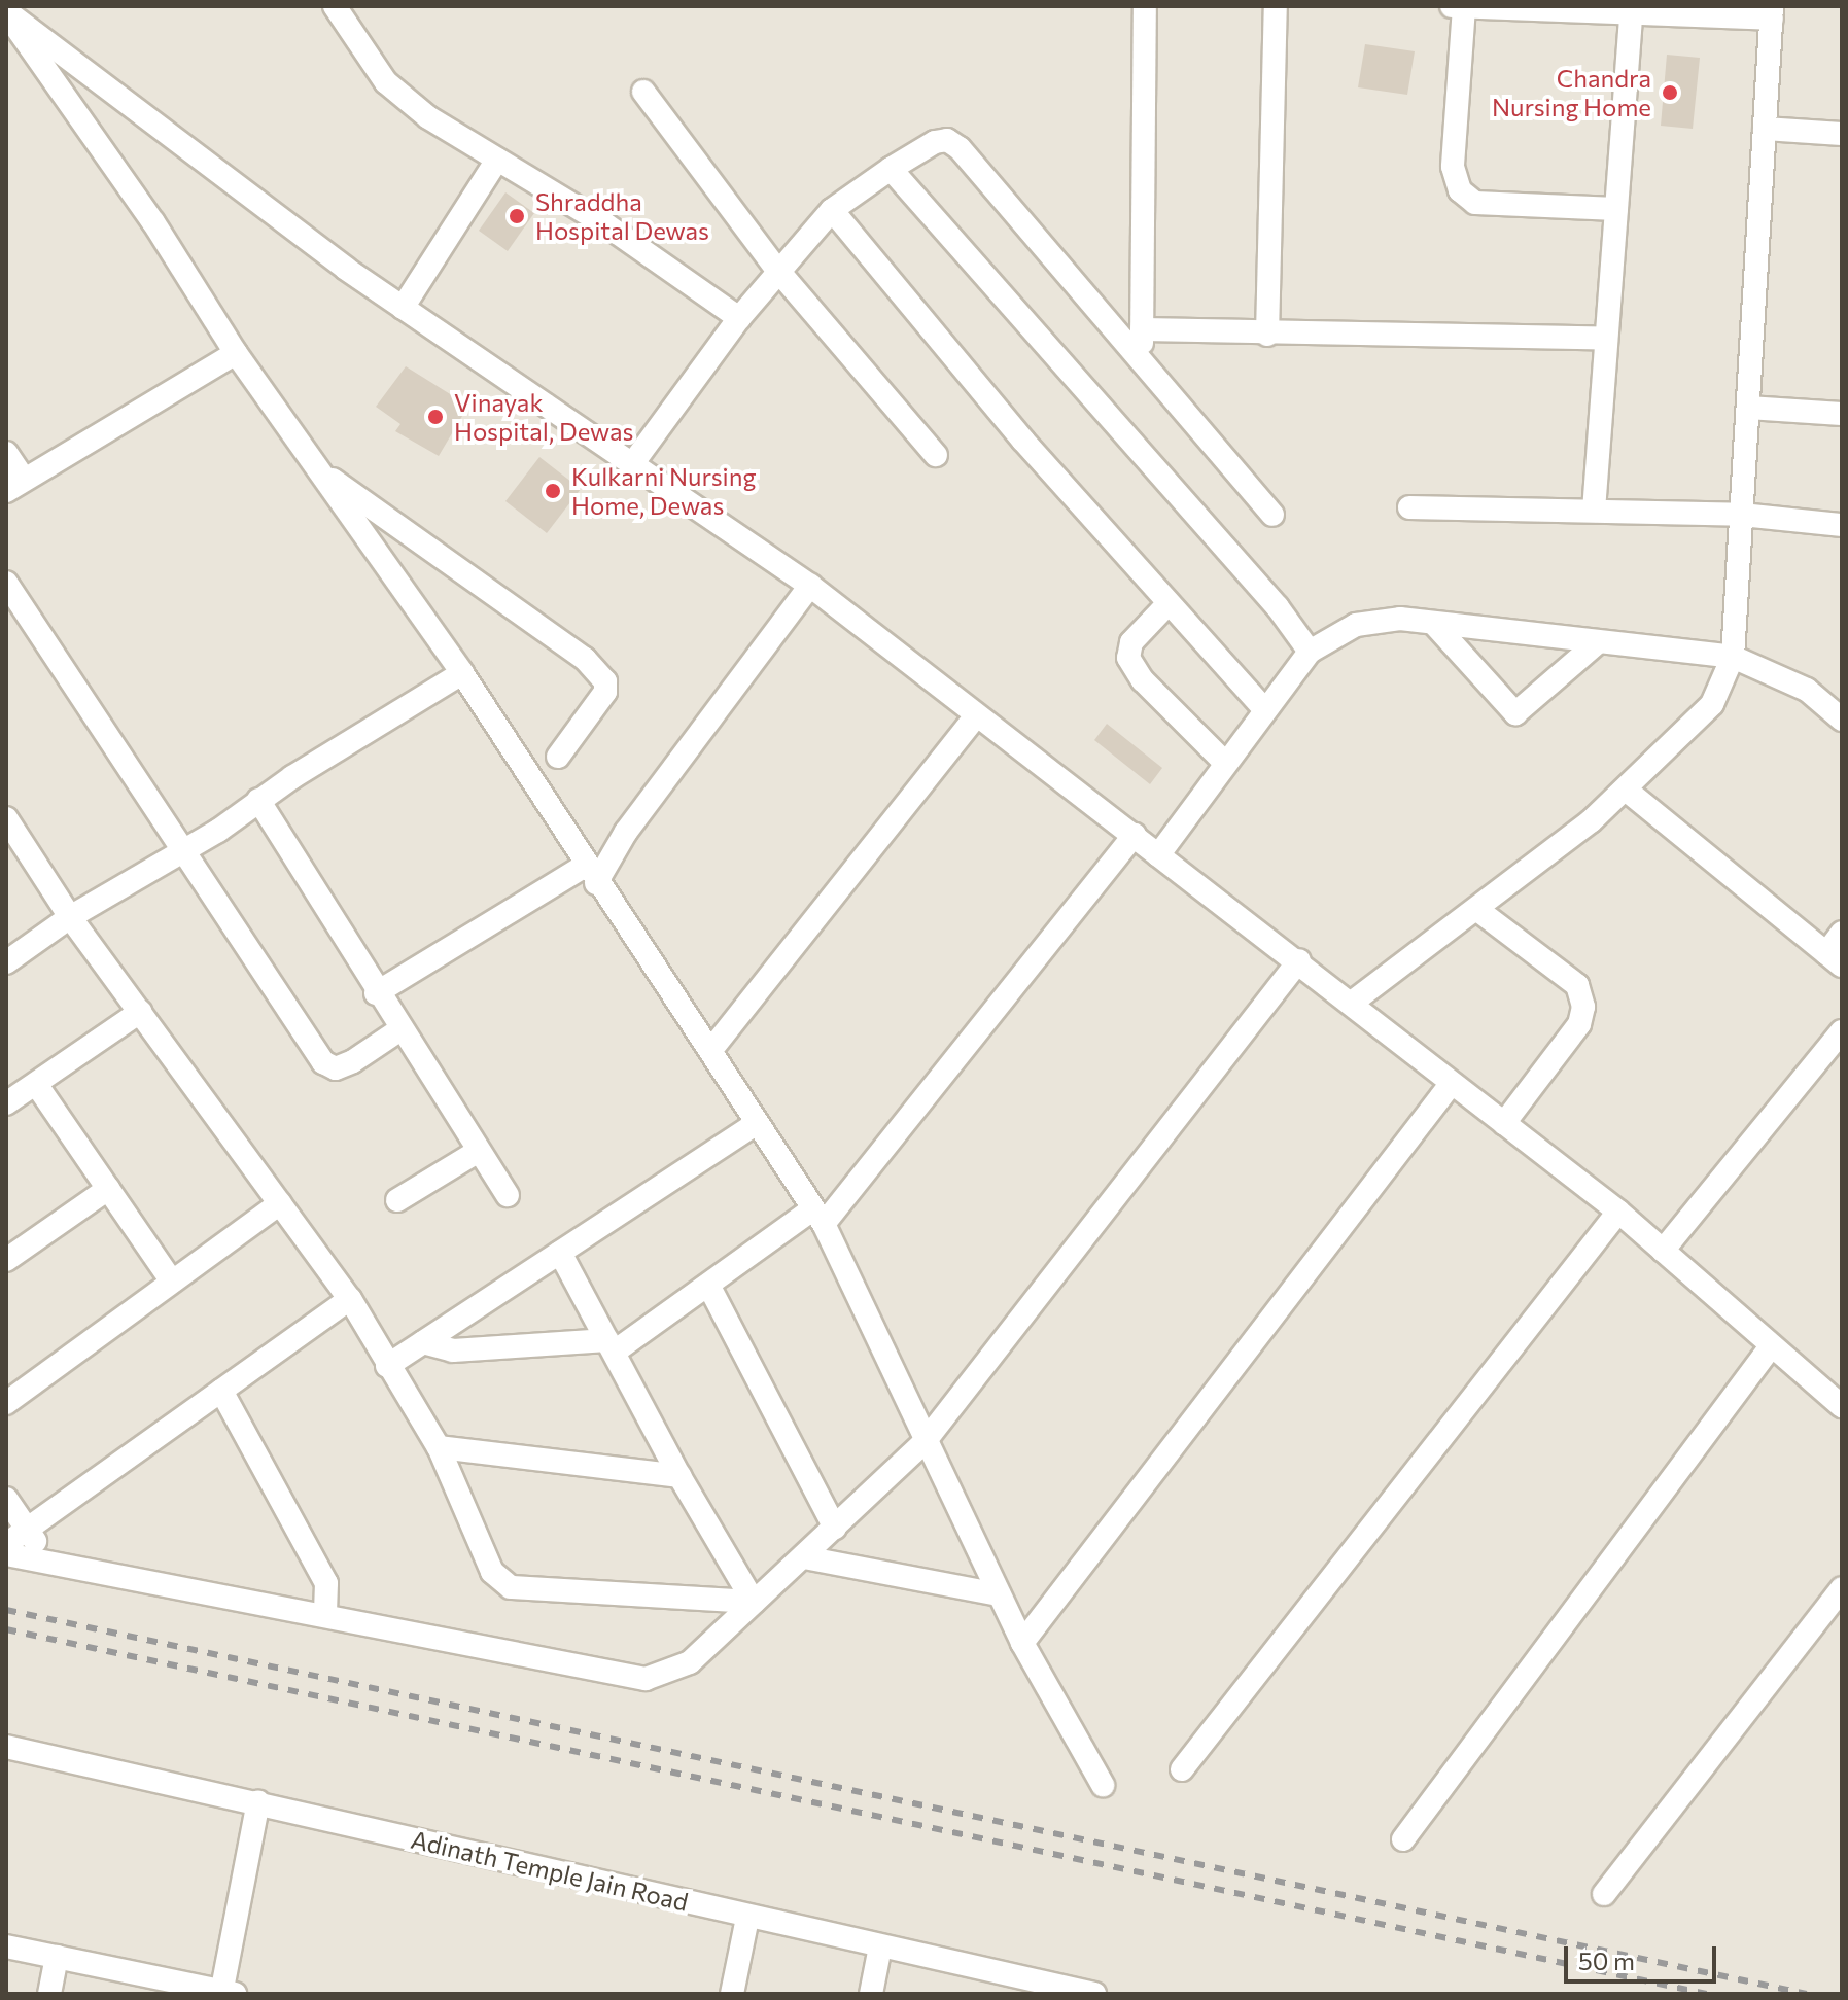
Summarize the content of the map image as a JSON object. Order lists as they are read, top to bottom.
{
  "streets": {
    "street": ["Adinath Temple Jain Road"]
  },
  "places": [
    "Chandra Nursing Home",
    "Shraddha Hospital Dewas",
    "Vinayak Hospital, Dewas",
    "Kulkarni Nursing Home, Dewas"
  ],
  "scale_bar": "50 m"
}
